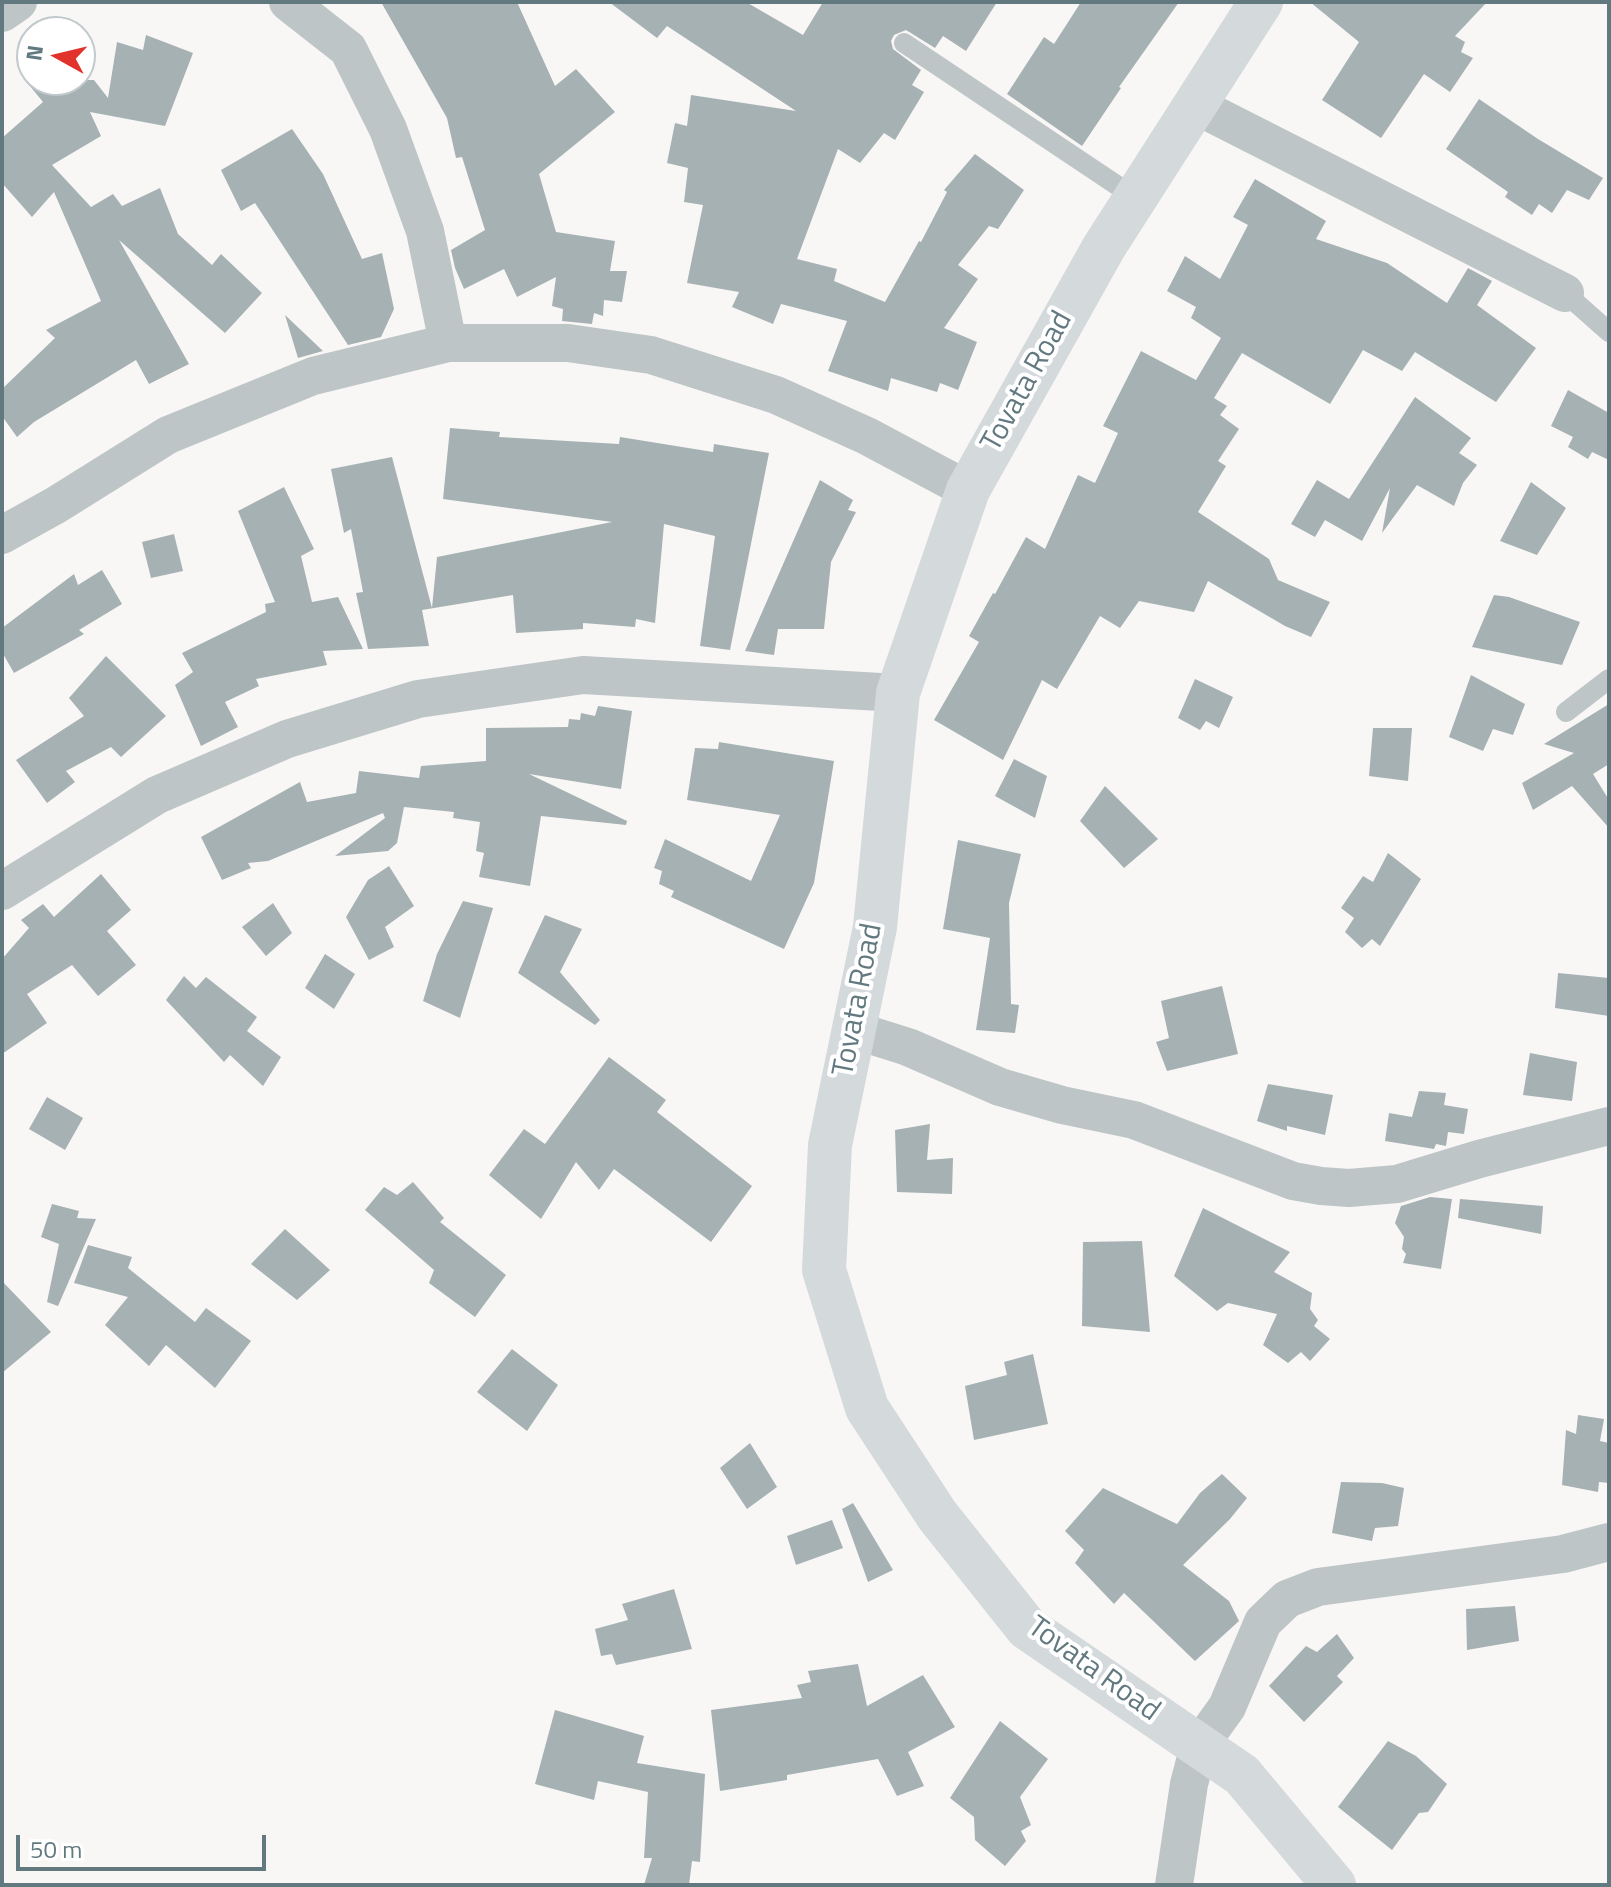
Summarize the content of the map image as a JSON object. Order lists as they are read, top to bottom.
{
  "streets": {
    "street": ["Tovata Road"]
  },
  "scale_bar": "50 m",
  "north": "left"
}
